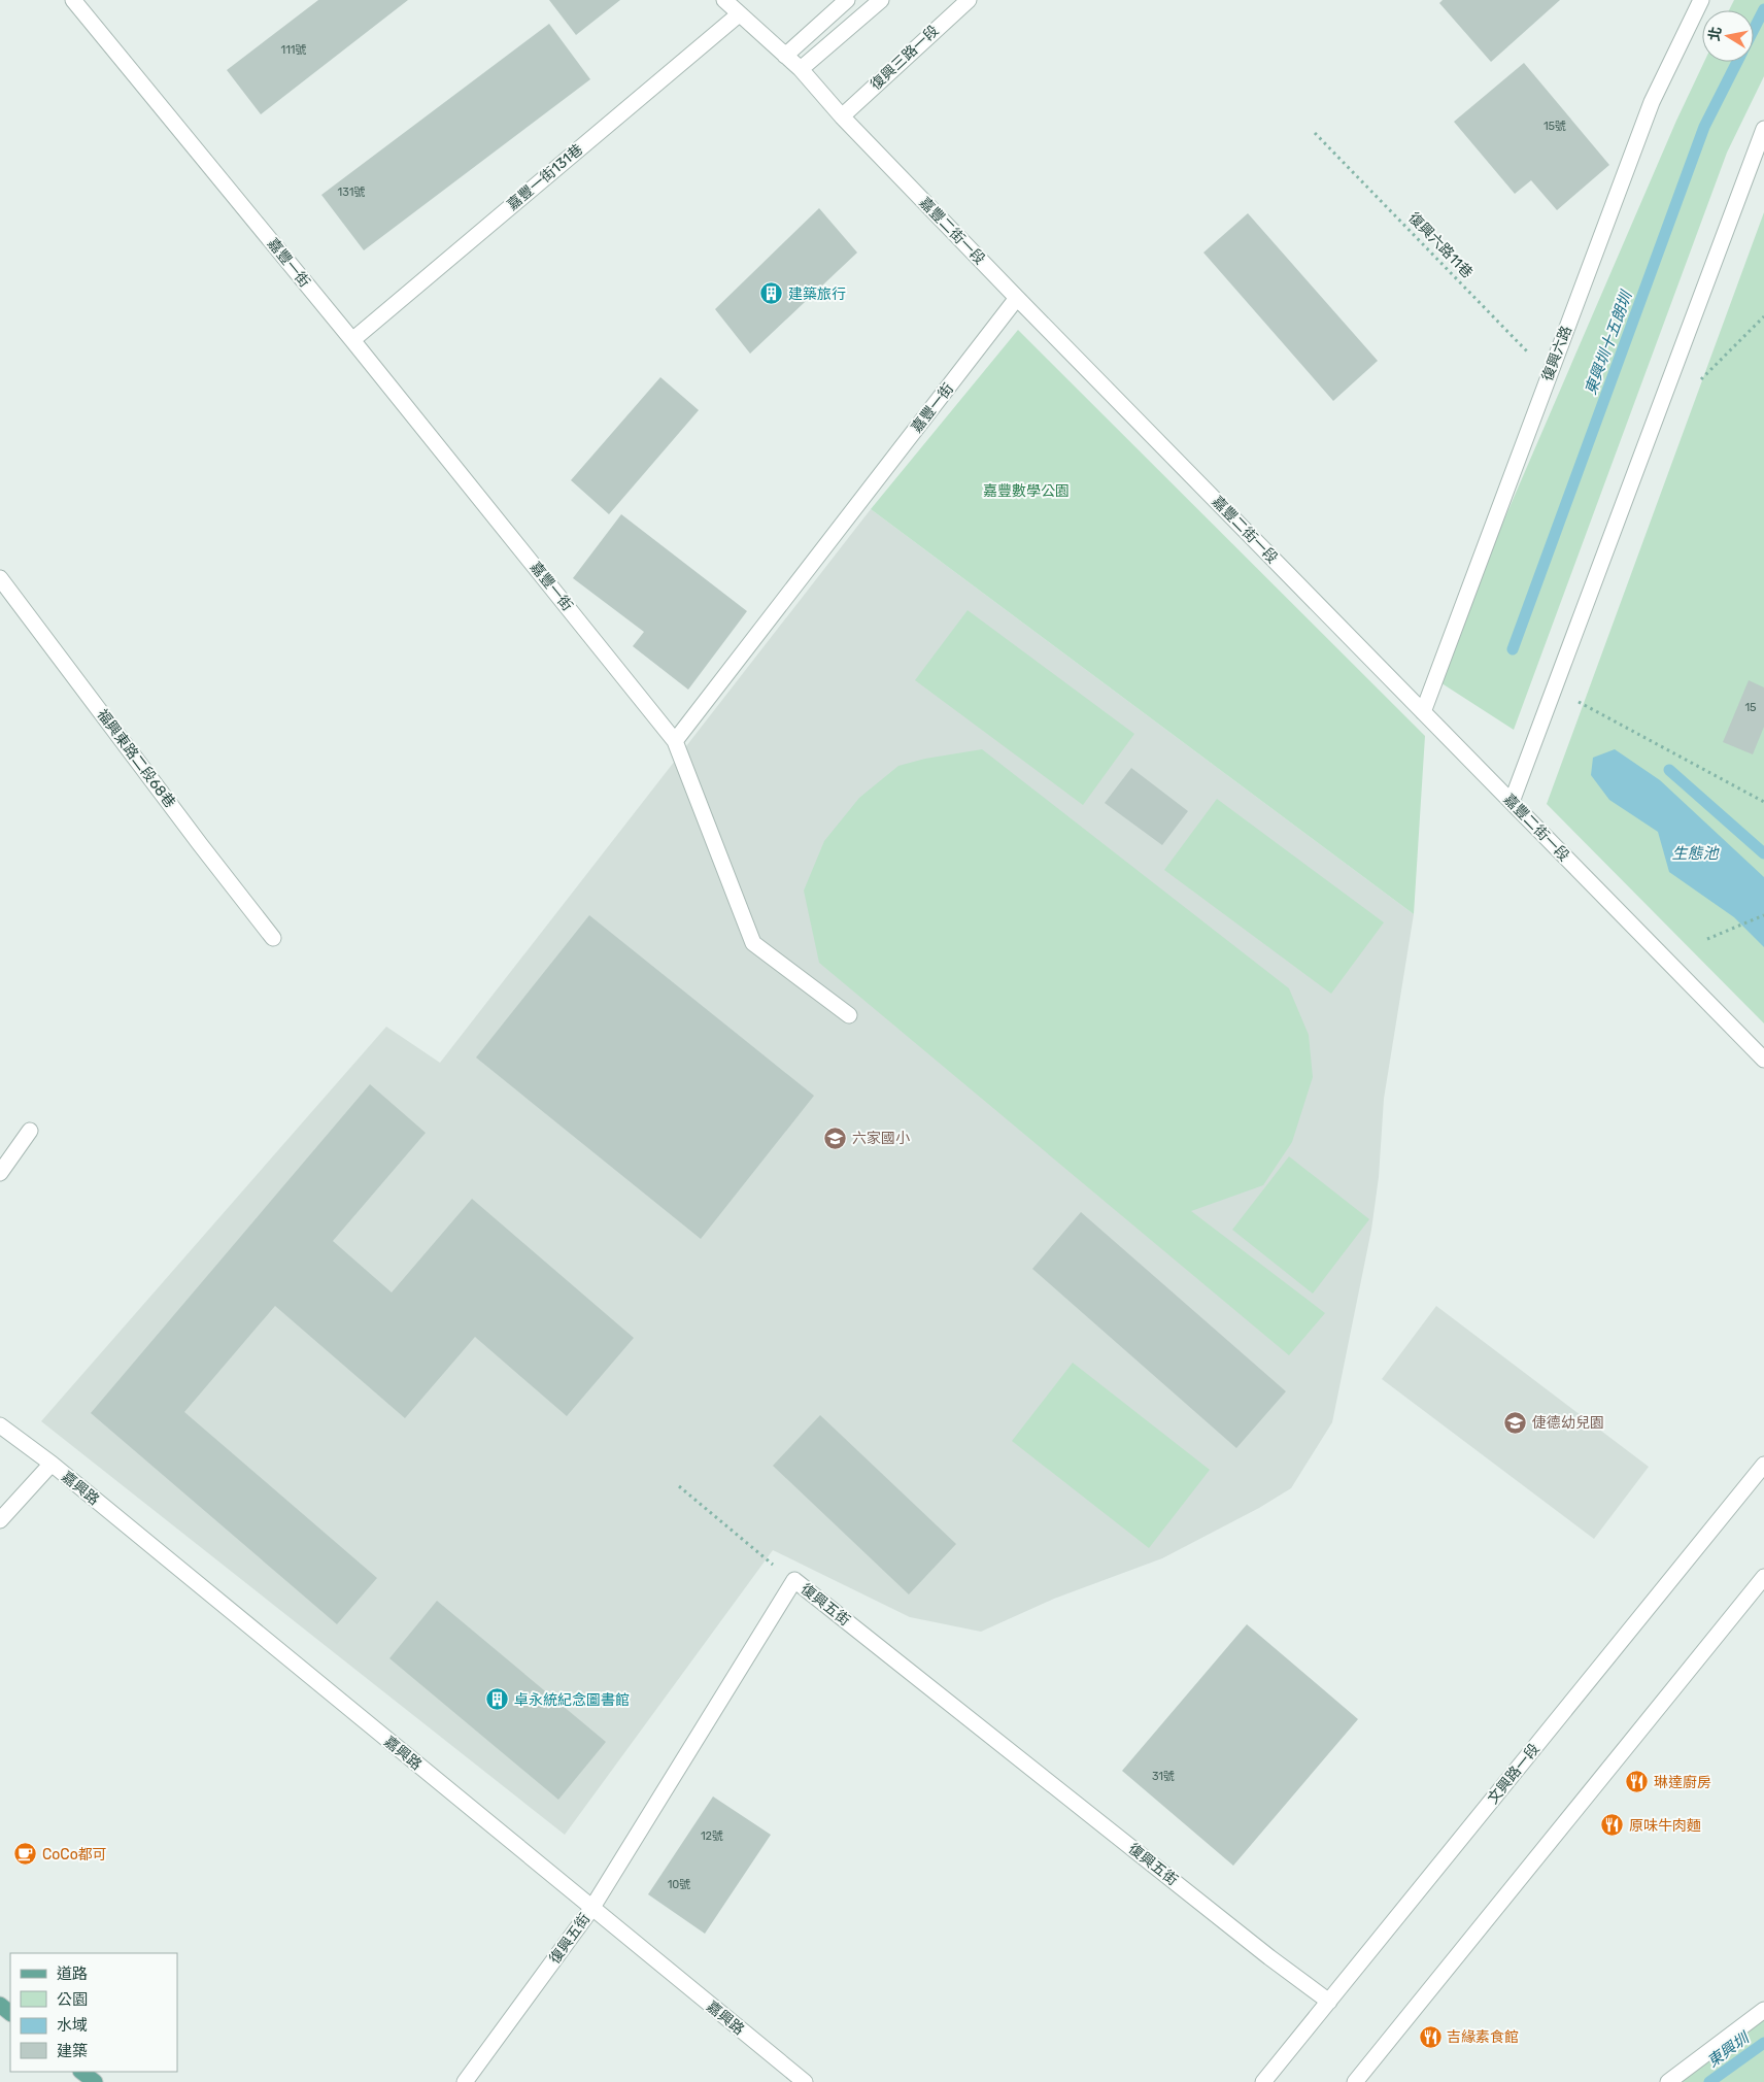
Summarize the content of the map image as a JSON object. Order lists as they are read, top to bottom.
{
  "streets": {
    "street": [
      "復興三路一段",
      "嘉豐一街131巷",
      "嘉豐二街一段",
      "嘉豐一街",
      "復興六路",
      "福興東路二段68巷",
      "嘉興路",
      "復興五街",
      "文興路一段"
    ],
    "path": ["復興六路11巷"]
  },
  "crossings": [
    ["復興三路一段", "嘉豐二街一段"],
    ["嘉豐一街131巷", "嘉豐二街一段"],
    ["嘉豐一街131巷", "嘉豐一街"],
    ["嘉豐二街一段", "嘉豐一街"],
    ["嘉豐二街一段", "復興六路"],
    ["復興六路11巷", "復興六路"],
    ["嘉興路", "復興五街"],
    ["復興五街", "文興路一段"]
  ],
  "water": ["東興圳十五朗圳", "生態池", "東興圳"],
  "parks": ["嘉豐數學公園"],
  "places": {
    "building": ["建築旅行", "卓永統紀念圖書館"],
    "school or university": ["六家國小", "倢德幼兒園"],
    "restaurant": ["琳達廚房", "原味牛肉麵", "吉緣素食館"],
    "cafe": ["CoCo都可"]
  },
  "house_numbers": [
    "111號",
    "15號",
    "131號",
    "15",
    "31號",
    "12號",
    "10號"
  ],
  "legend": [
    "道路",
    "公園",
    "水域",
    "建築"
  ],
  "north": "left"
}
